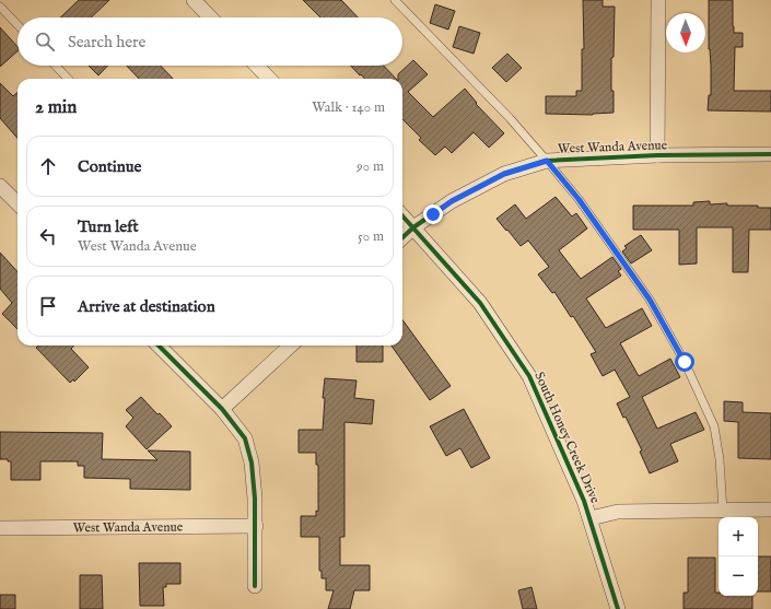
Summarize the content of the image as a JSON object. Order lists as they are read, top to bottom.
{
  "streets": {
    "street": ["West Wanda Avenue", "South Honey Creek Drive"]
  },
  "crossings": [
    ["West Wanda Avenue", "South Honey Creek Drive"]
  ],
  "north": "bottom",
  "page": {
    "search": "Search here",
    "heading": ["2 min", "Walk · 140 m"],
    "list": [
      ["Continue", "90 m"],
      ["Turn left", "West Wanda Avenue", "50 m"],
      "Arrive at destination"
    ],
    "map_buttons": ["+", "−"]
  }
}
